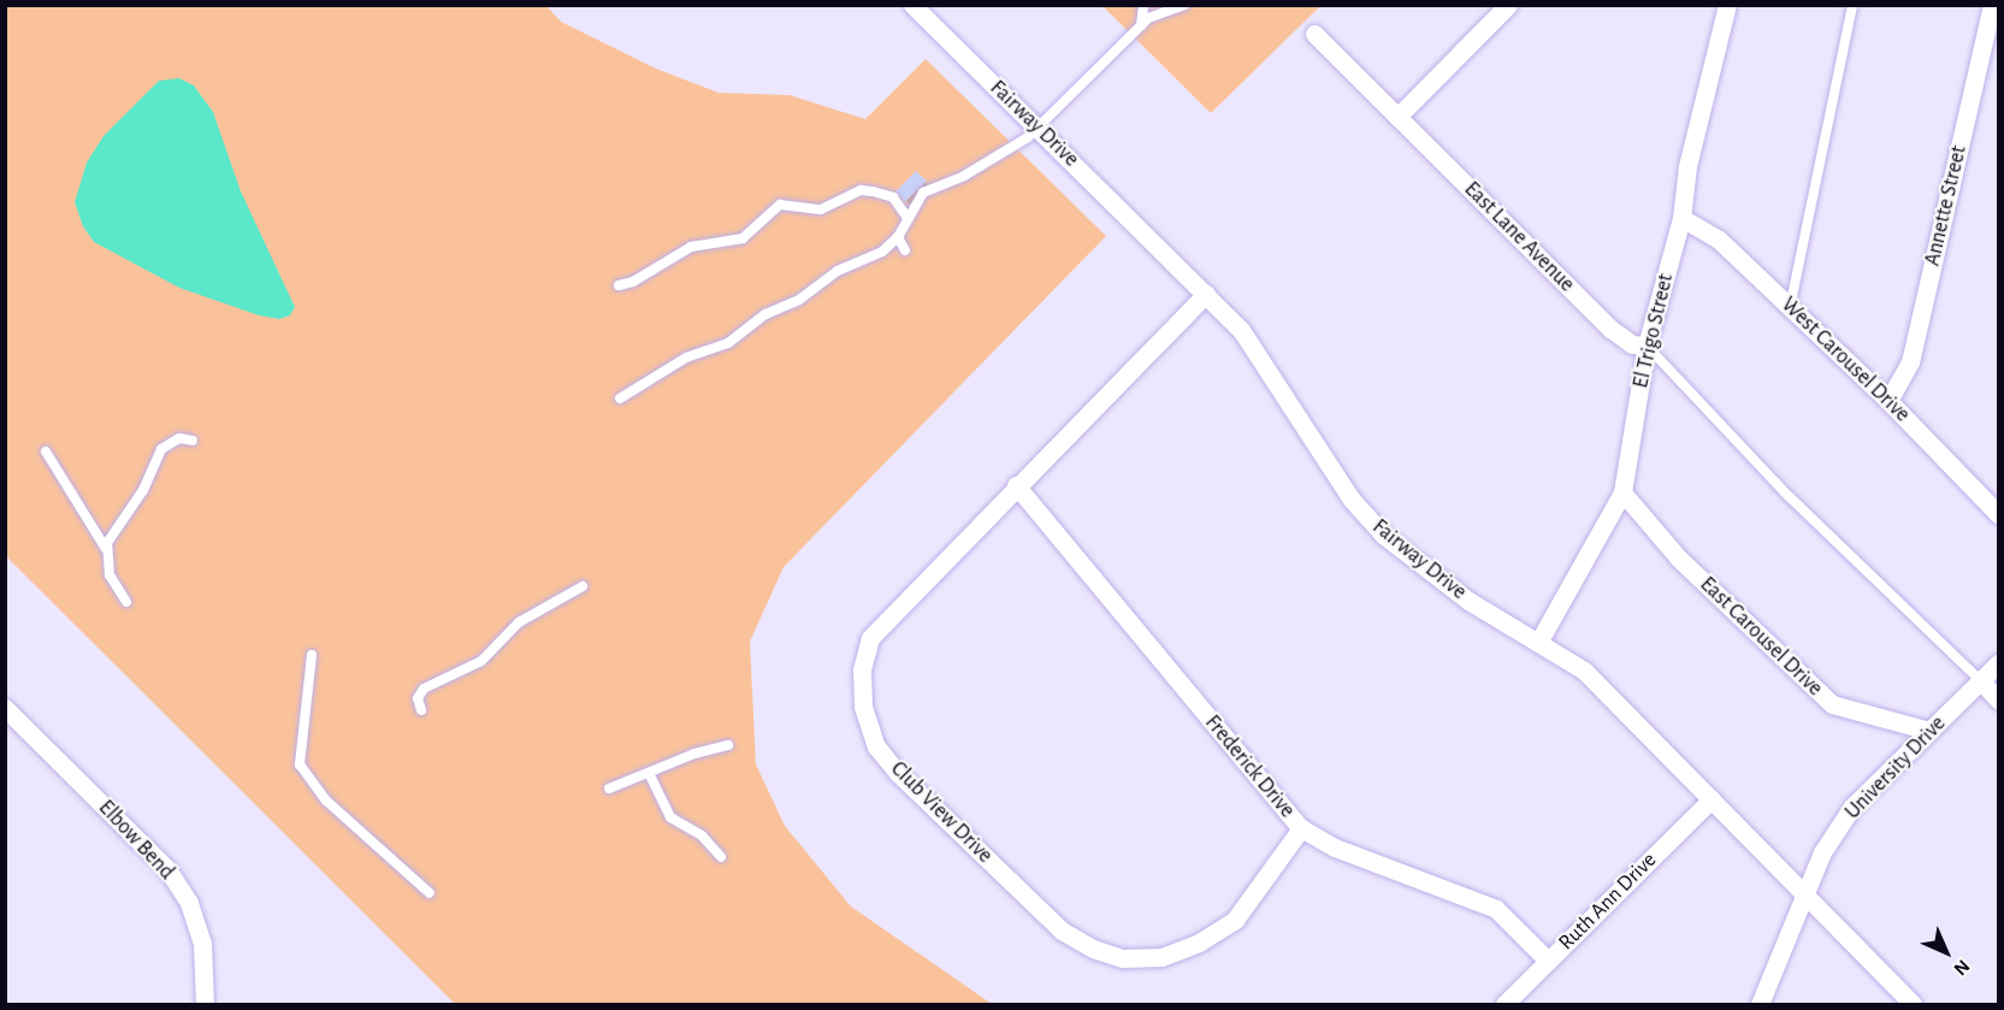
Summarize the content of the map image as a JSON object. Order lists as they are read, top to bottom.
{
  "streets": {
    "street": [
      "Fairway Drive",
      "Annette Street",
      "East Lane Avenue",
      "El Trigo Street",
      "West Carousel Drive",
      "East Carousel Drive",
      "Frederick Drive",
      "University Drive",
      "Club View Drive",
      "Elbow Bend",
      "Ruth Ann Drive"
    ]
  },
  "crossings": [
    ["Fairway Drive", "El Trigo Street"],
    ["Fairway Drive", "University Drive"],
    ["Fairway Drive", "Club View Drive"],
    ["Fairway Drive", "Ruth Ann Drive"],
    ["Annette Street", "West Carousel Drive"],
    ["East Lane Avenue", "El Trigo Street"],
    ["El Trigo Street", "West Carousel Drive"],
    ["El Trigo Street", "East Carousel Drive"],
    ["East Carousel Drive", "University Drive"],
    ["Frederick Drive", "Club View Drive"],
    ["Frederick Drive", "Ruth Ann Drive"]
  ],
  "north": "bottom right"
}
